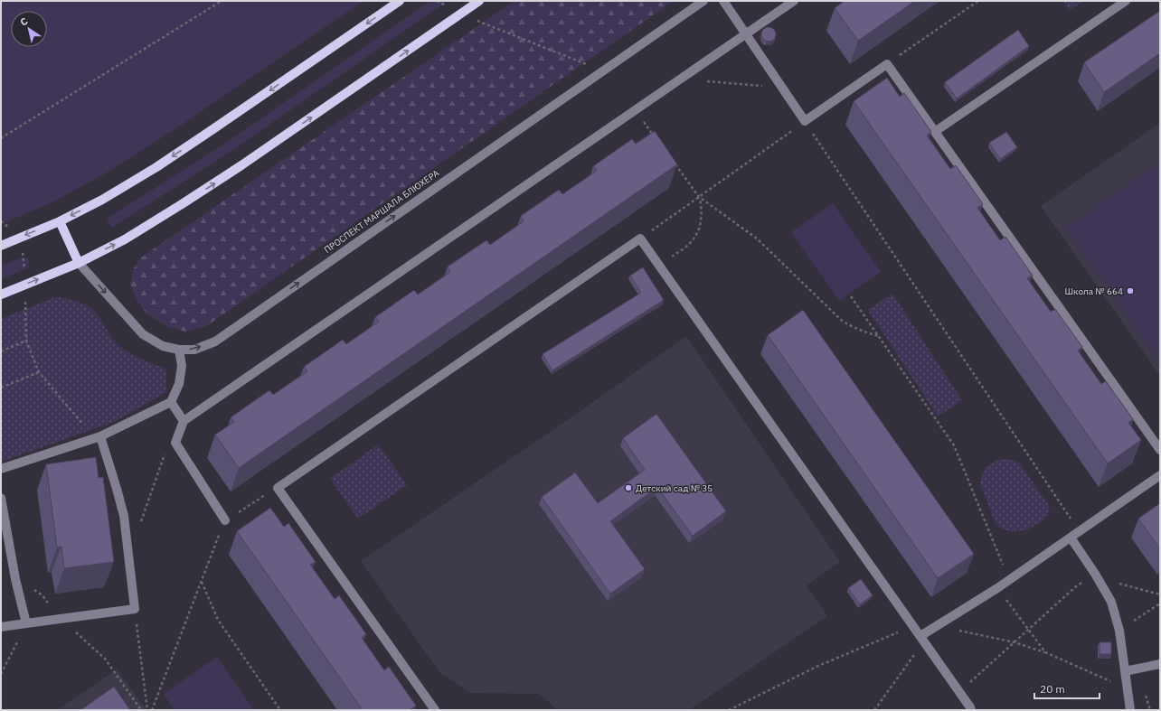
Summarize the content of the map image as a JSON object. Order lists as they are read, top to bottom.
{
  "streets": {
    "street": ["ПРОСПЕКТ МАРШАЛА БЛЮХЕРА"]
  },
  "places": ["Школа № 664", "Детский сад № 35"],
  "scale_bar": "20 m",
  "north": "top left"
}
